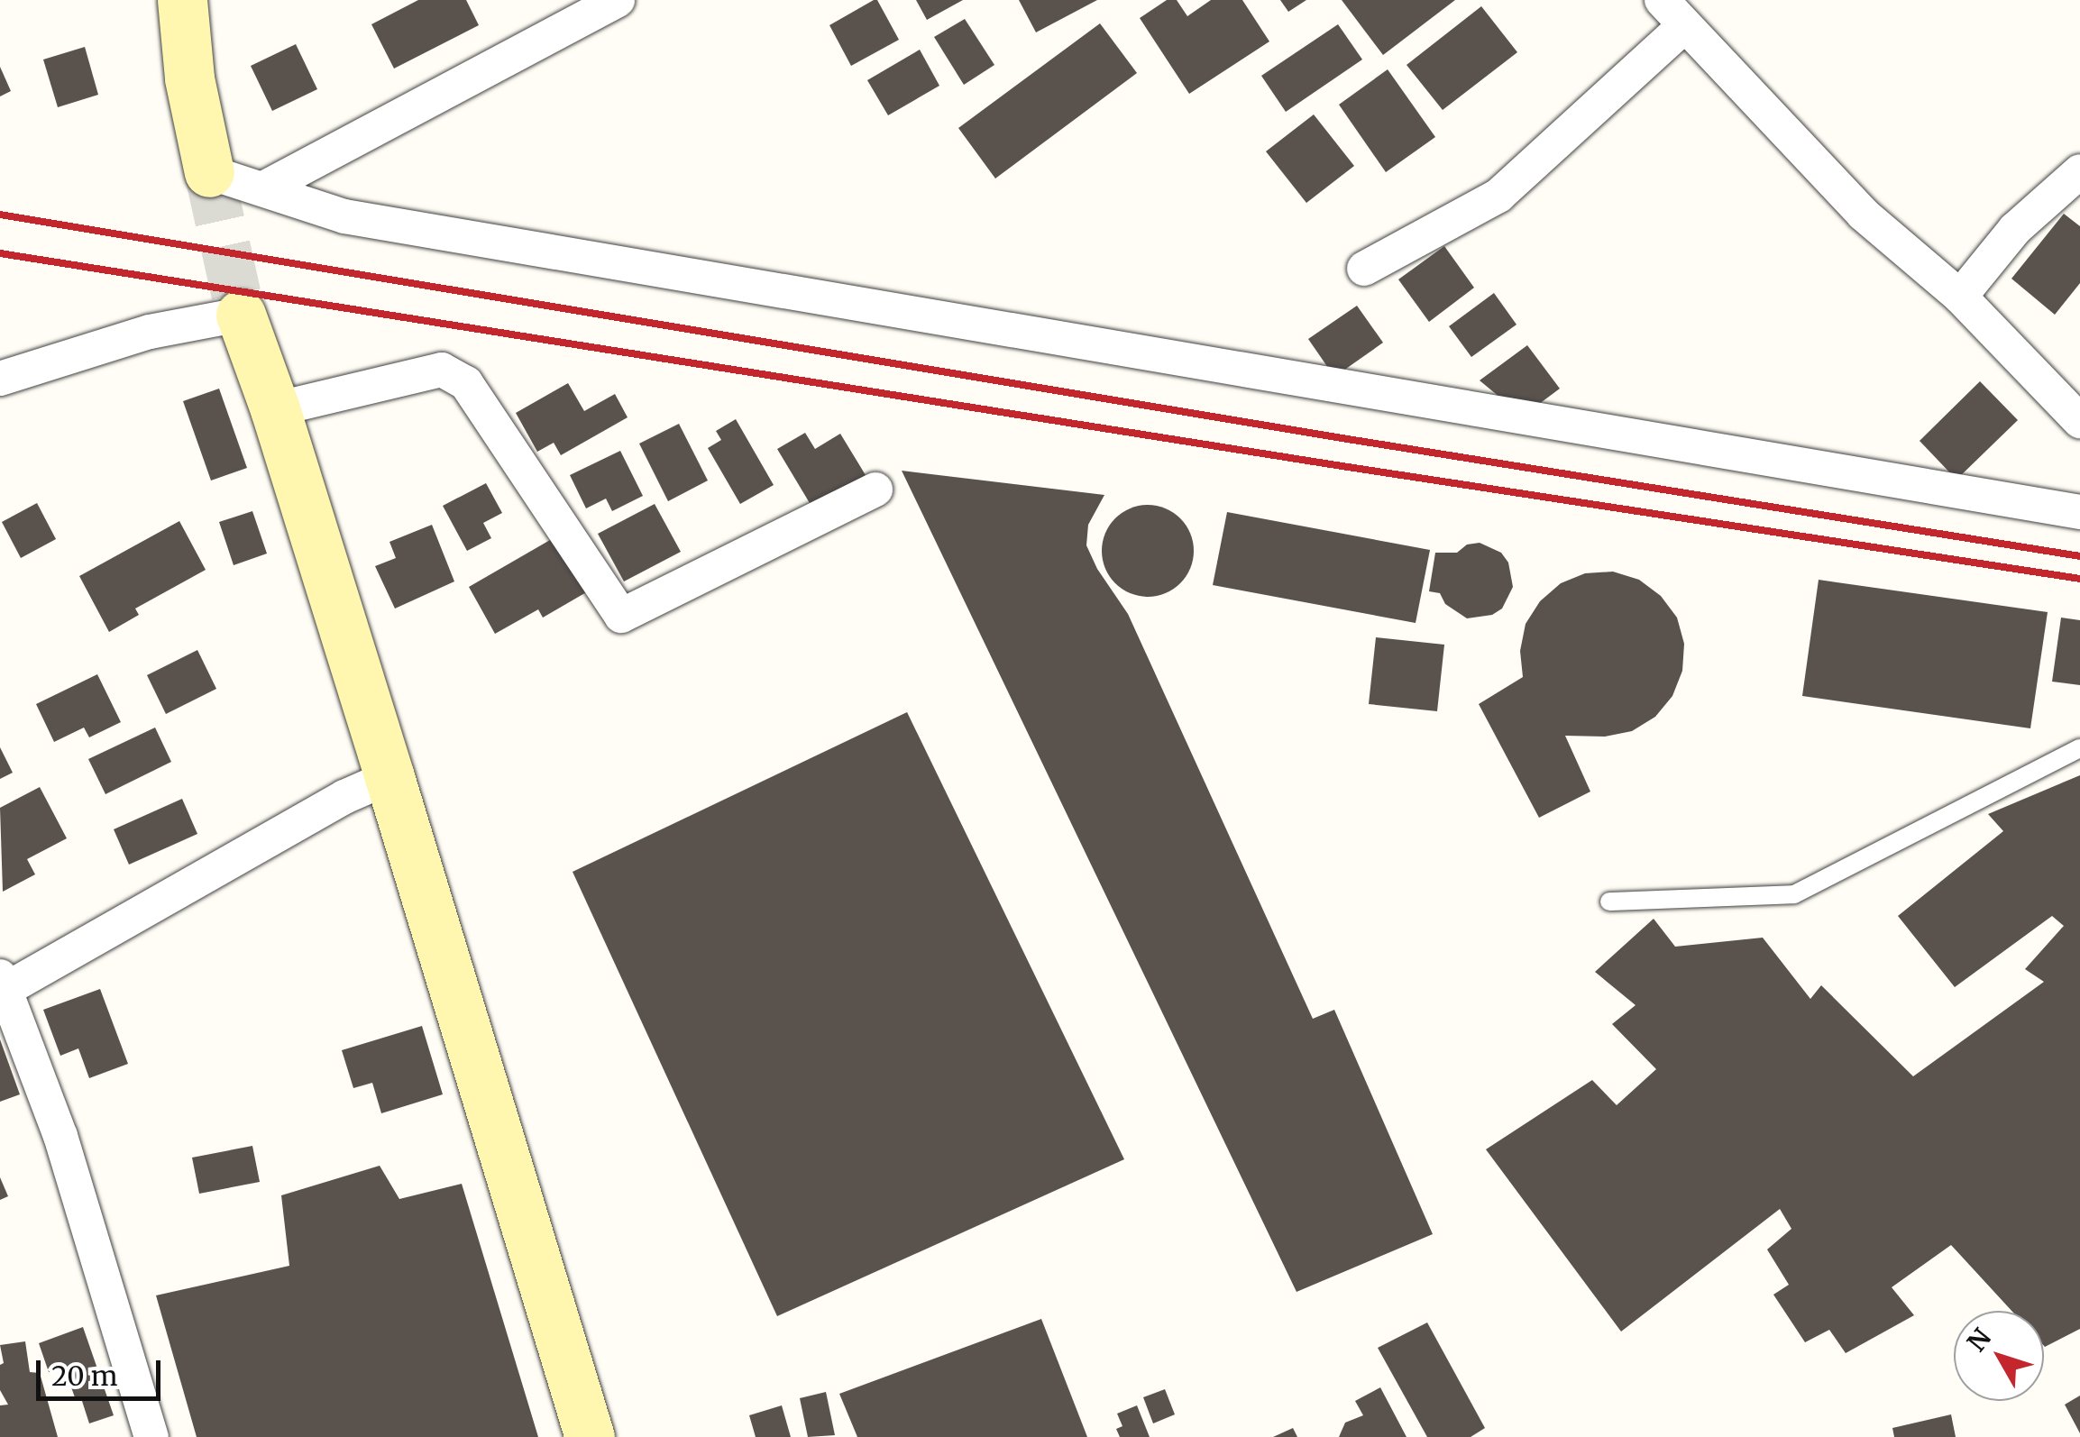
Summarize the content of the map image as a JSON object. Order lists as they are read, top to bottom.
{
  "scale_bar": "20 m",
  "north": "top left"
}
